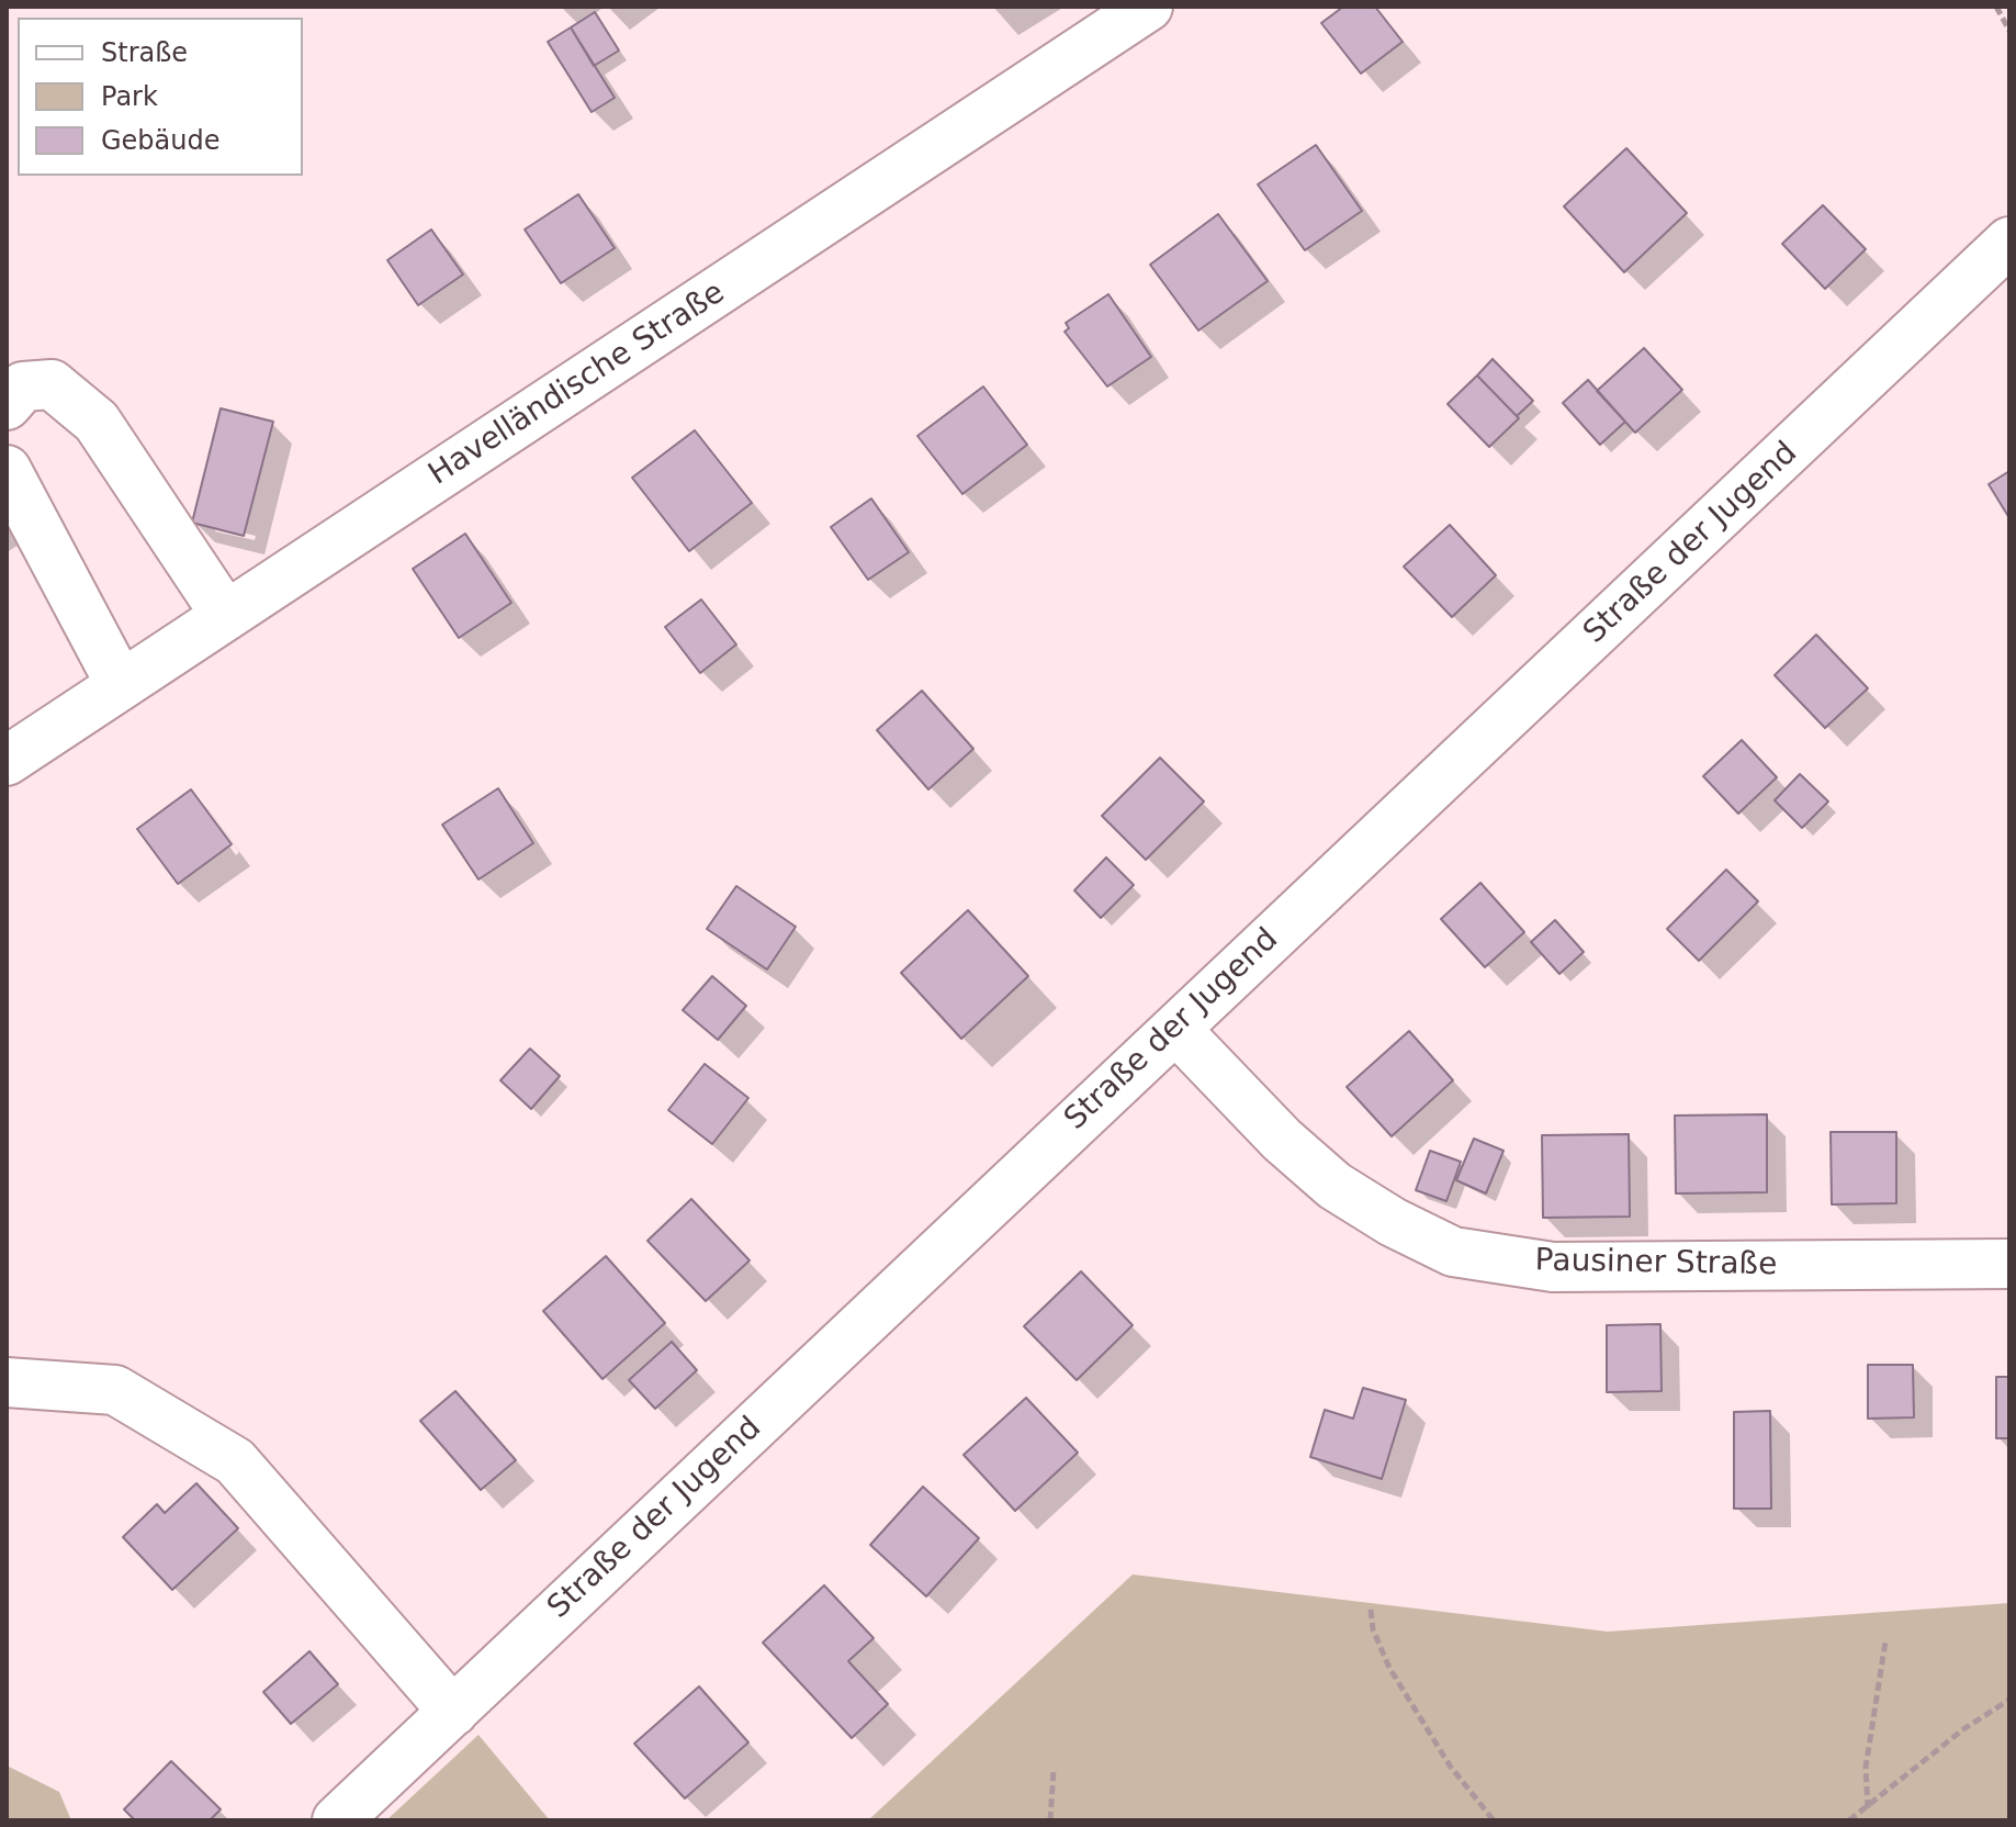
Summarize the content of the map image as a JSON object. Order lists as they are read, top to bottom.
{
  "streets": {
    "street": ["Havelländische Straße", "Straße der Jugend", "Pausiner Straße"]
  },
  "crossings": [
    ["Straße der Jugend", "Pausiner Straße"]
  ],
  "legend": ["Straße", "Park", "Gebäude"]
}
